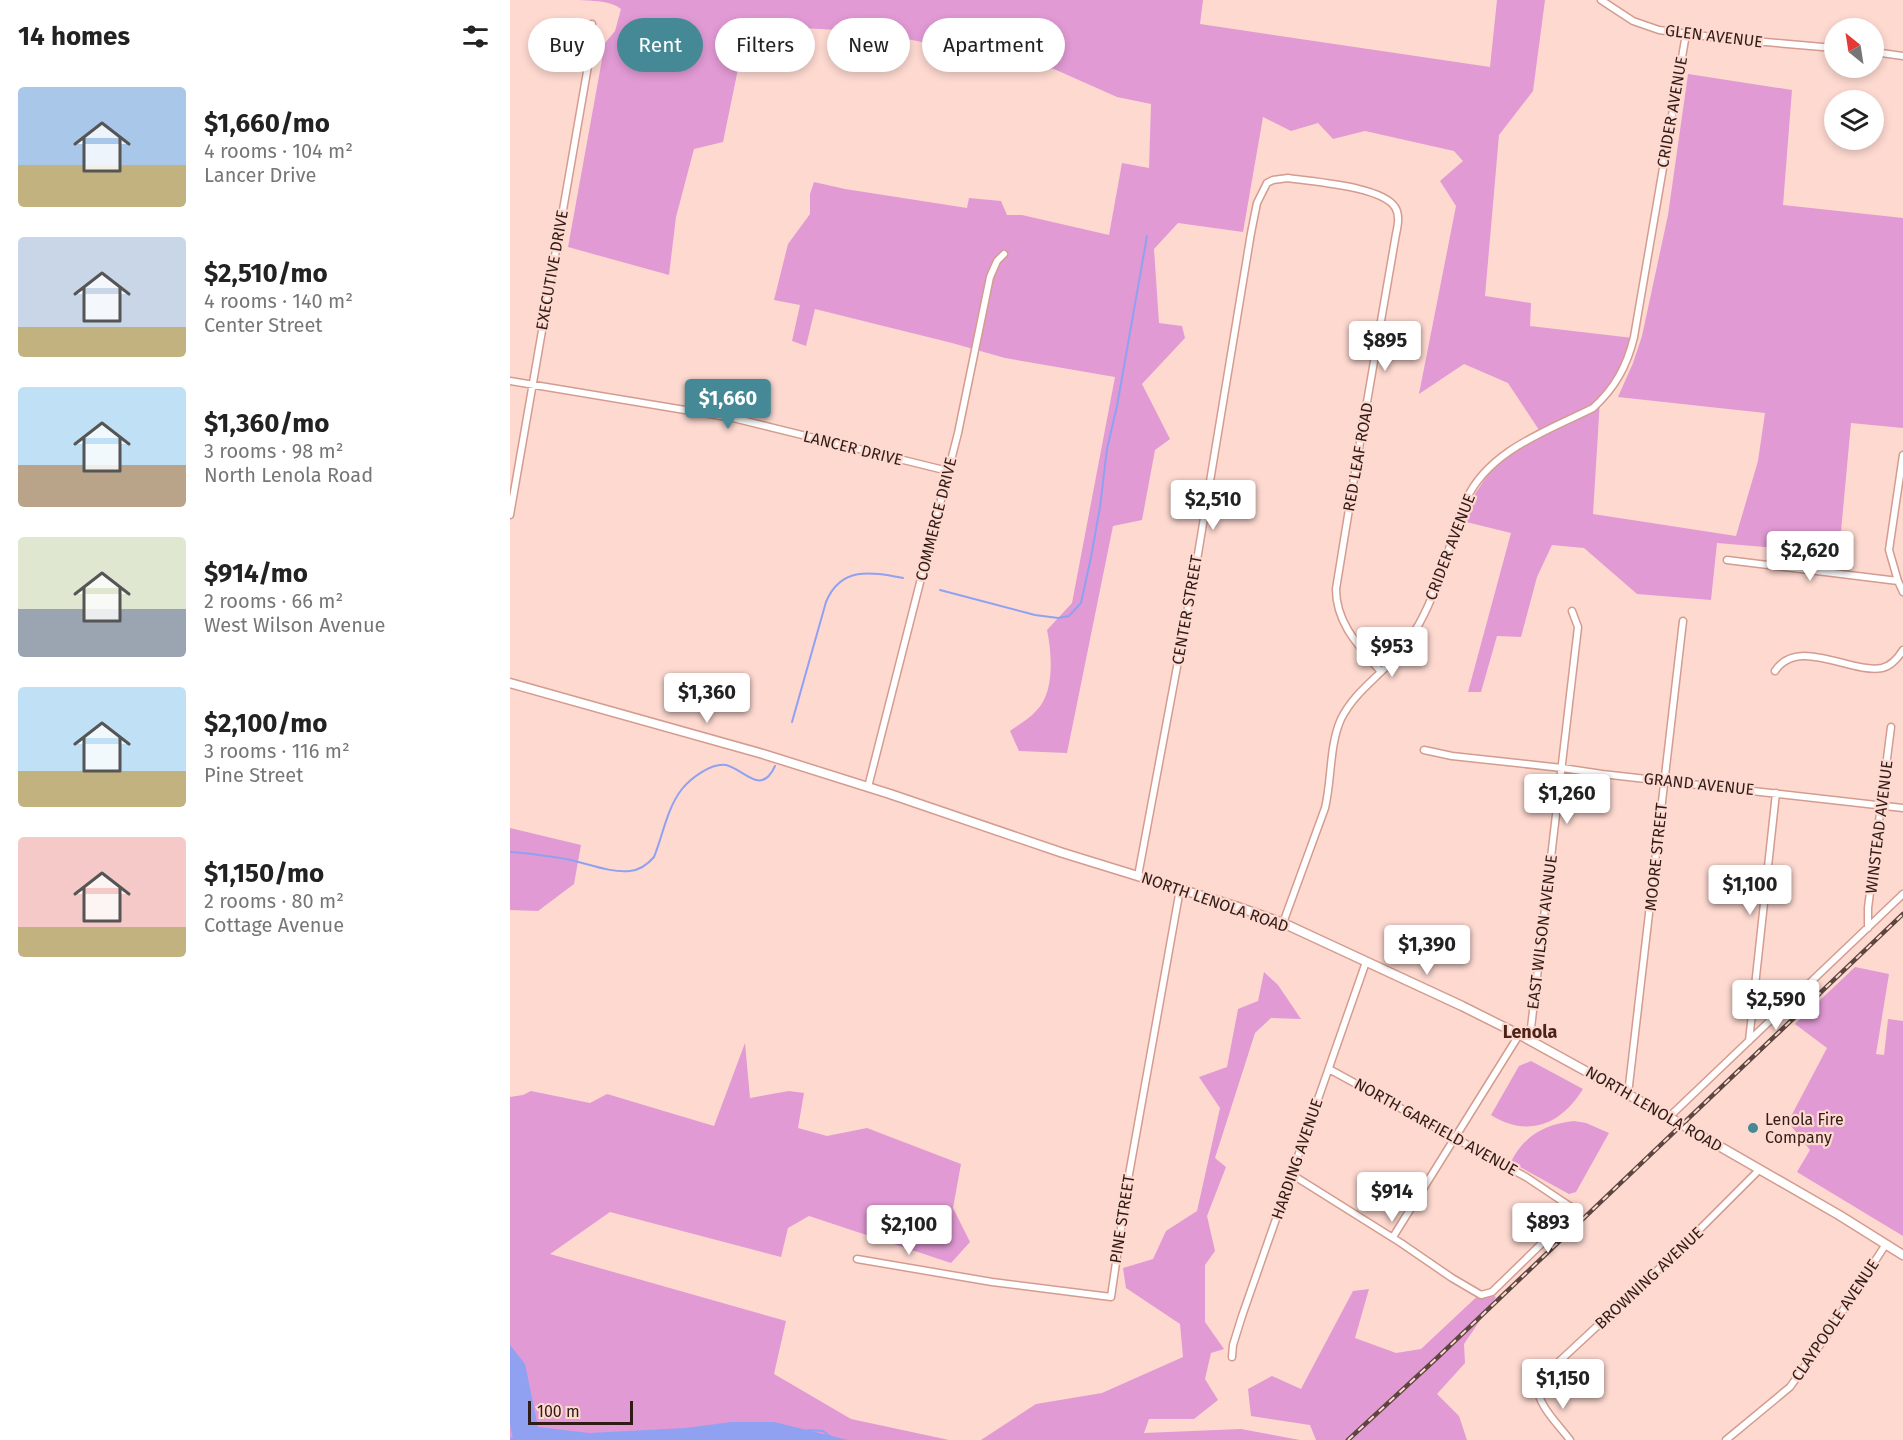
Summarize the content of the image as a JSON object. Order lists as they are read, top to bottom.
{
  "streets": {
    "main road": ["NORTH LENOLA ROAD"],
    "street": [
      "GLEN AVENUE",
      "CRIDER AVENUE",
      "EXECUTIVE DRIVE",
      "LANCER DRIVE",
      "RED LEAF ROAD",
      "COMMERCE DRIVE",
      "CENTER STREET",
      "GRAND AVENUE",
      "WINSTEAD AVENUE",
      "MOORE STREET",
      "EAST WILSON AVENUE",
      "NORTH GARFIELD AVENUE",
      "HARDING AVENUE",
      "PINE STREET",
      "BROWNING AVENUE",
      "CLAYPOOLE AVENUE"
    ]
  },
  "crossings": [
    ["GLEN AVENUE", "CRIDER AVENUE"],
    ["CRIDER AVENUE", "RED LEAF ROAD"],
    ["CRIDER AVENUE", "NORTH LENOLA ROAD"],
    ["EXECUTIVE DRIVE", "LANCER DRIVE"],
    ["LANCER DRIVE", "COMMERCE DRIVE"],
    ["RED LEAF ROAD", "CENTER STREET"],
    ["COMMERCE DRIVE", "NORTH LENOLA ROAD"],
    ["CENTER STREET", "NORTH LENOLA ROAD"],
    ["GRAND AVENUE", "WINSTEAD AVENUE"],
    ["GRAND AVENUE", "MOORE STREET"],
    ["GRAND AVENUE", "EAST WILSON AVENUE"],
    ["MOORE STREET", "NORTH LENOLA ROAD"],
    ["NORTH LENOLA ROAD", "EAST WILSON AVENUE"],
    ["NORTH LENOLA ROAD", "HARDING AVENUE"],
    ["NORTH LENOLA ROAD", "PINE STREET"],
    ["NORTH LENOLA ROAD", "BROWNING AVENUE"],
    ["NORTH LENOLA ROAD", "CLAYPOOLE AVENUE"],
    ["NORTH GARFIELD AVENUE", "HARDING AVENUE"]
  ],
  "districts": ["Lenola"],
  "places": ["Lenola Fire Company"],
  "scale_bar": "100 m",
  "north": "top left",
  "page": {
    "heading": "14 homes",
    "chip": [
      "Buy",
      "Rent",
      "Filters",
      "New",
      "Apartment"
    ],
    "list": [
      {
        "name": "$1,660/mo",
        "note": "4 rooms · 104 m² · Lancer Drive"
      },
      {
        "name": "$2,510/mo",
        "note": "4 rooms · 140 m² · Center Street"
      },
      {
        "name": "$1,360/mo",
        "note": "3 rooms · 98 m² · North Lenola Road"
      },
      {
        "name": "$914/mo",
        "note": "2 rooms · 66 m² · West Wilson Avenue"
      },
      {
        "name": "$2,100/mo",
        "note": "3 rooms · 116 m² · Pine Street"
      },
      {
        "name": "$1,150/mo",
        "note": "2 rooms · 80 m² · Cottage Avenue"
      }
    ],
    "price": [
      "$895",
      "$1,660",
      "$2,510",
      "$2,620",
      "$953",
      "$1,360",
      "$1,260",
      "$1,100",
      "$1,390",
      "$2,590",
      "$914",
      "$893",
      "$2,100",
      "$1,150"
    ],
    "scale": "100 m"
  }
}
